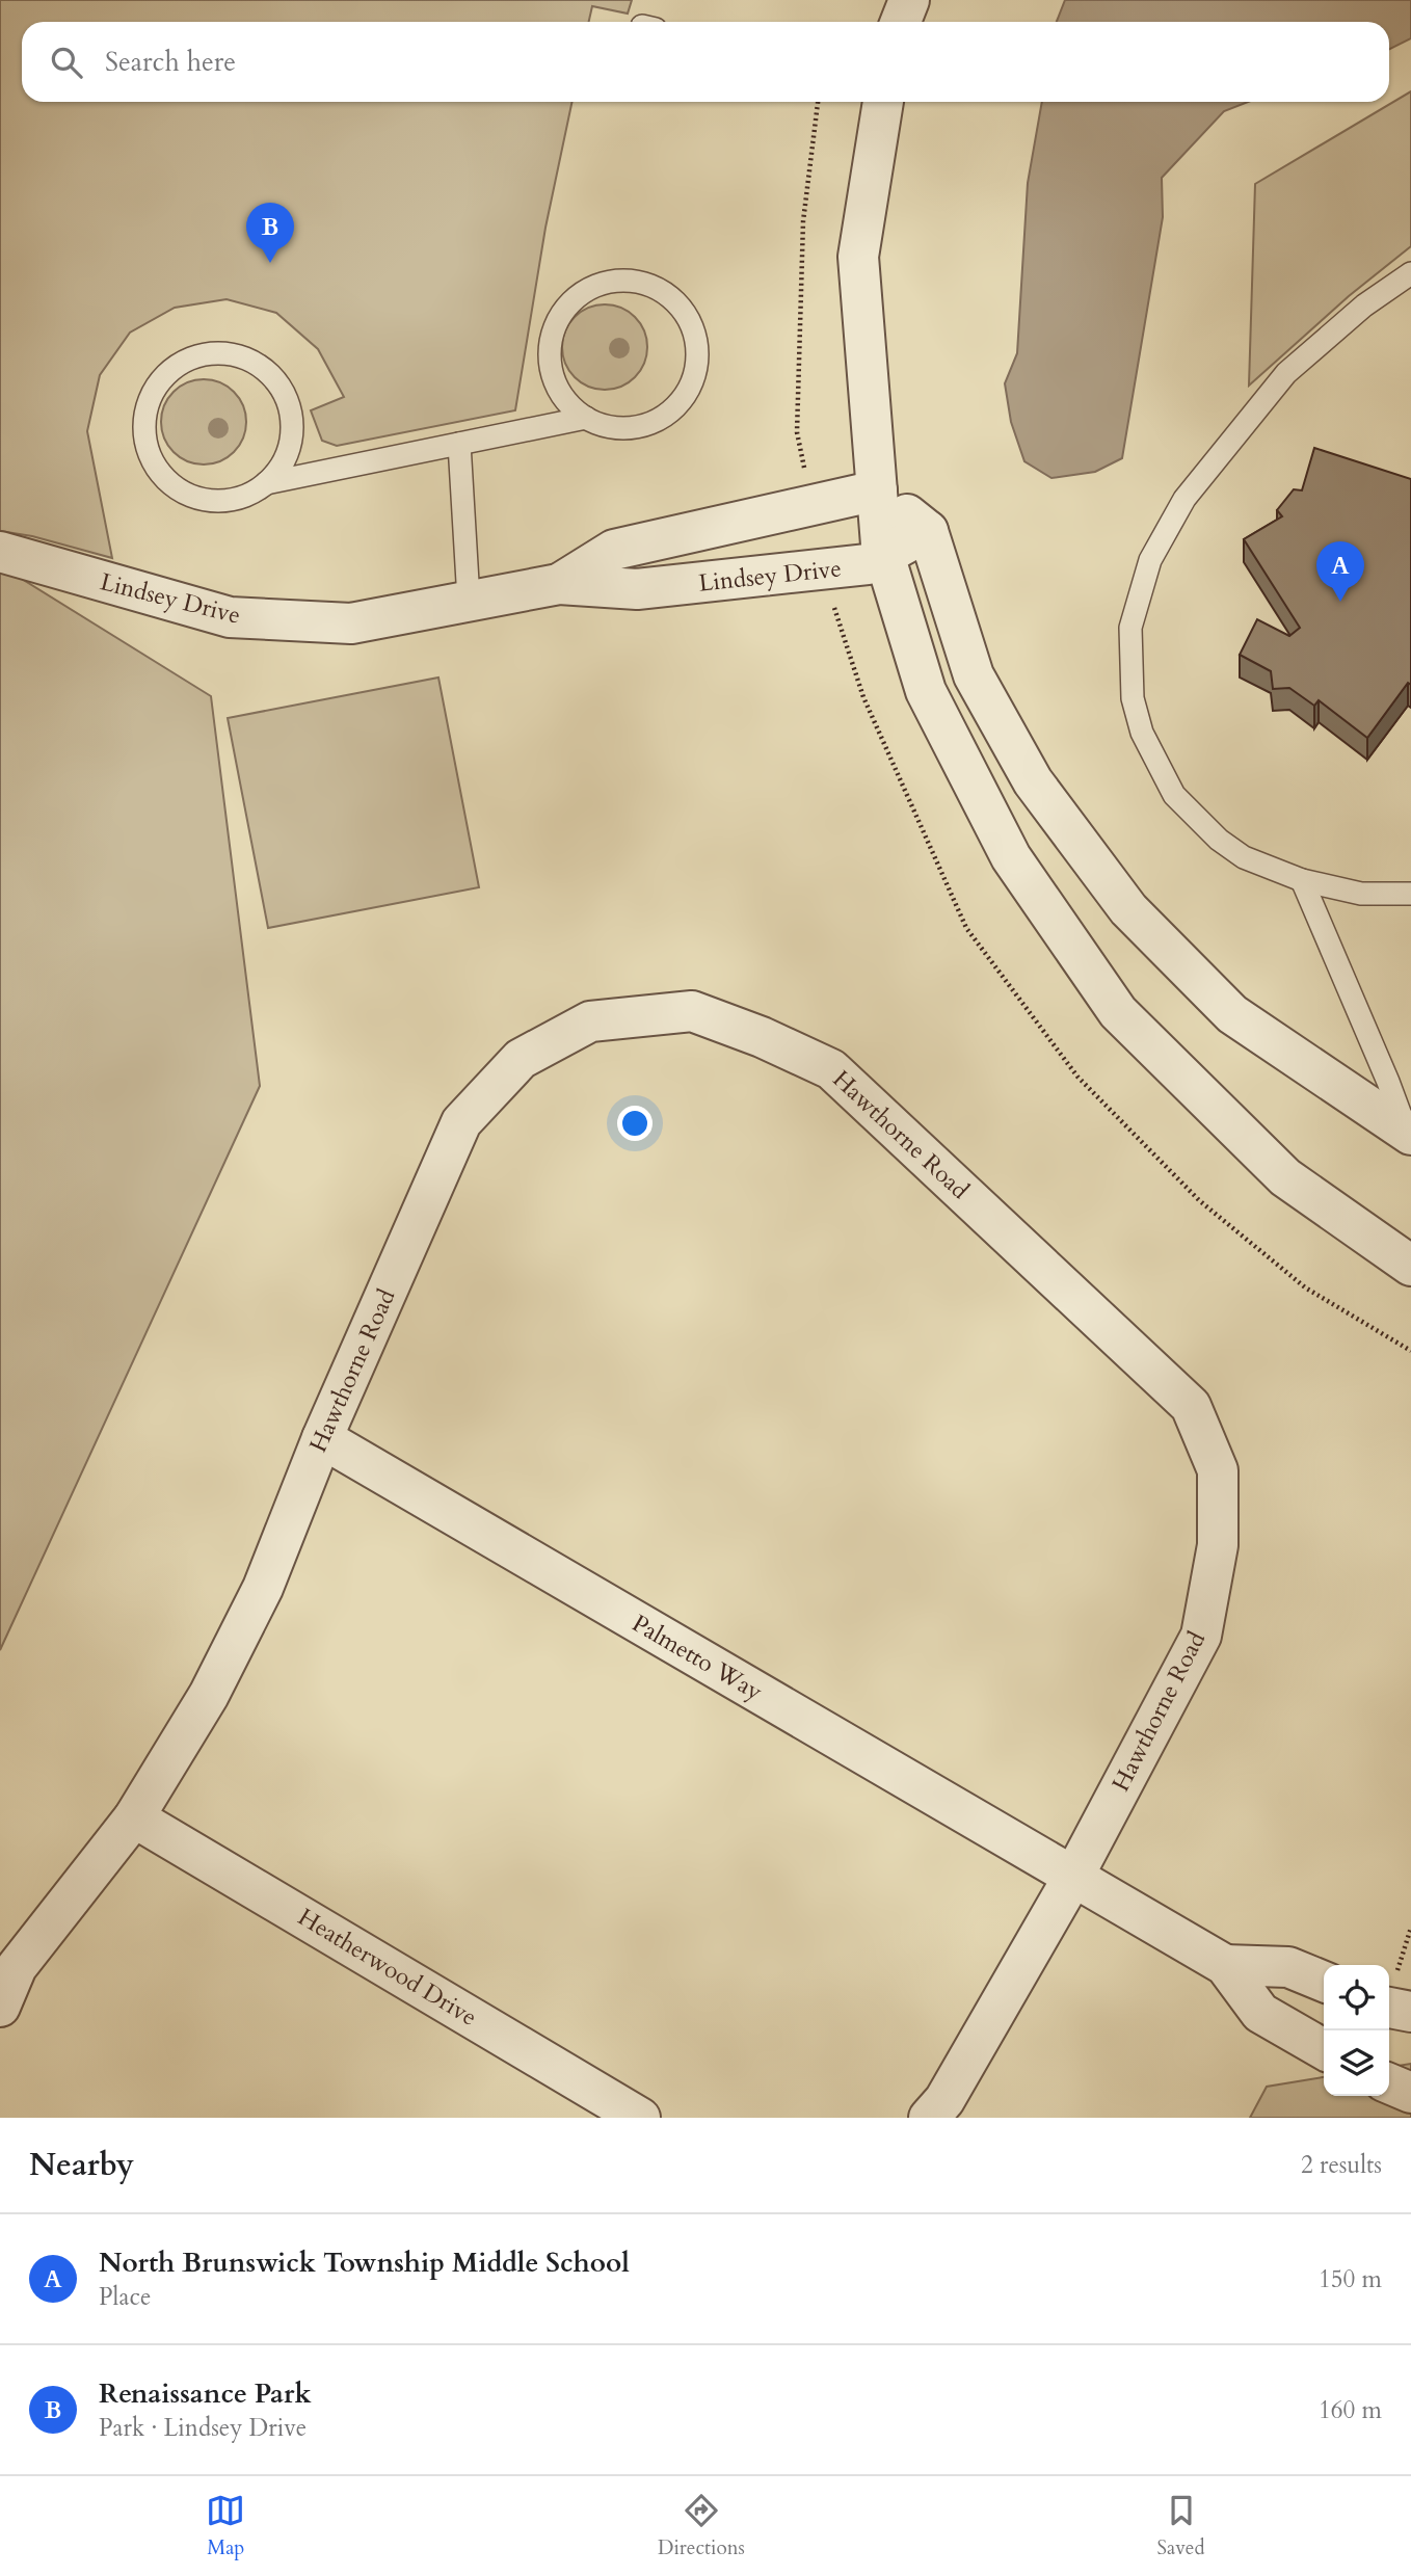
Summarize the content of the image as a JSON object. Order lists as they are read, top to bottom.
{
  "streets": {
    "street": [
      "Lindsey Drive",
      "Hawthorne Road",
      "Palmetto Way",
      "Heatherwood Drive"
    ]
  },
  "crossings": [
    ["Hawthorne Road", "Palmetto Way"],
    ["Hawthorne Road", "Heatherwood Drive"]
  ],
  "page": {
    "search": "Search here",
    "pins": ["B", "A"],
    "heading": ["Nearby", "2 results"],
    "list": [
      {
        "mark": "A",
        "name": "North Brunswick Township Middle School",
        "note": "Place",
        "value": "150 m"
      },
      {
        "mark": "B",
        "name": "Renaissance Park",
        "note": "Park · Lindsey Drive",
        "value": "160 m"
      }
    ],
    "nav": ["Map", "Directions", "Saved"]
  }
}
